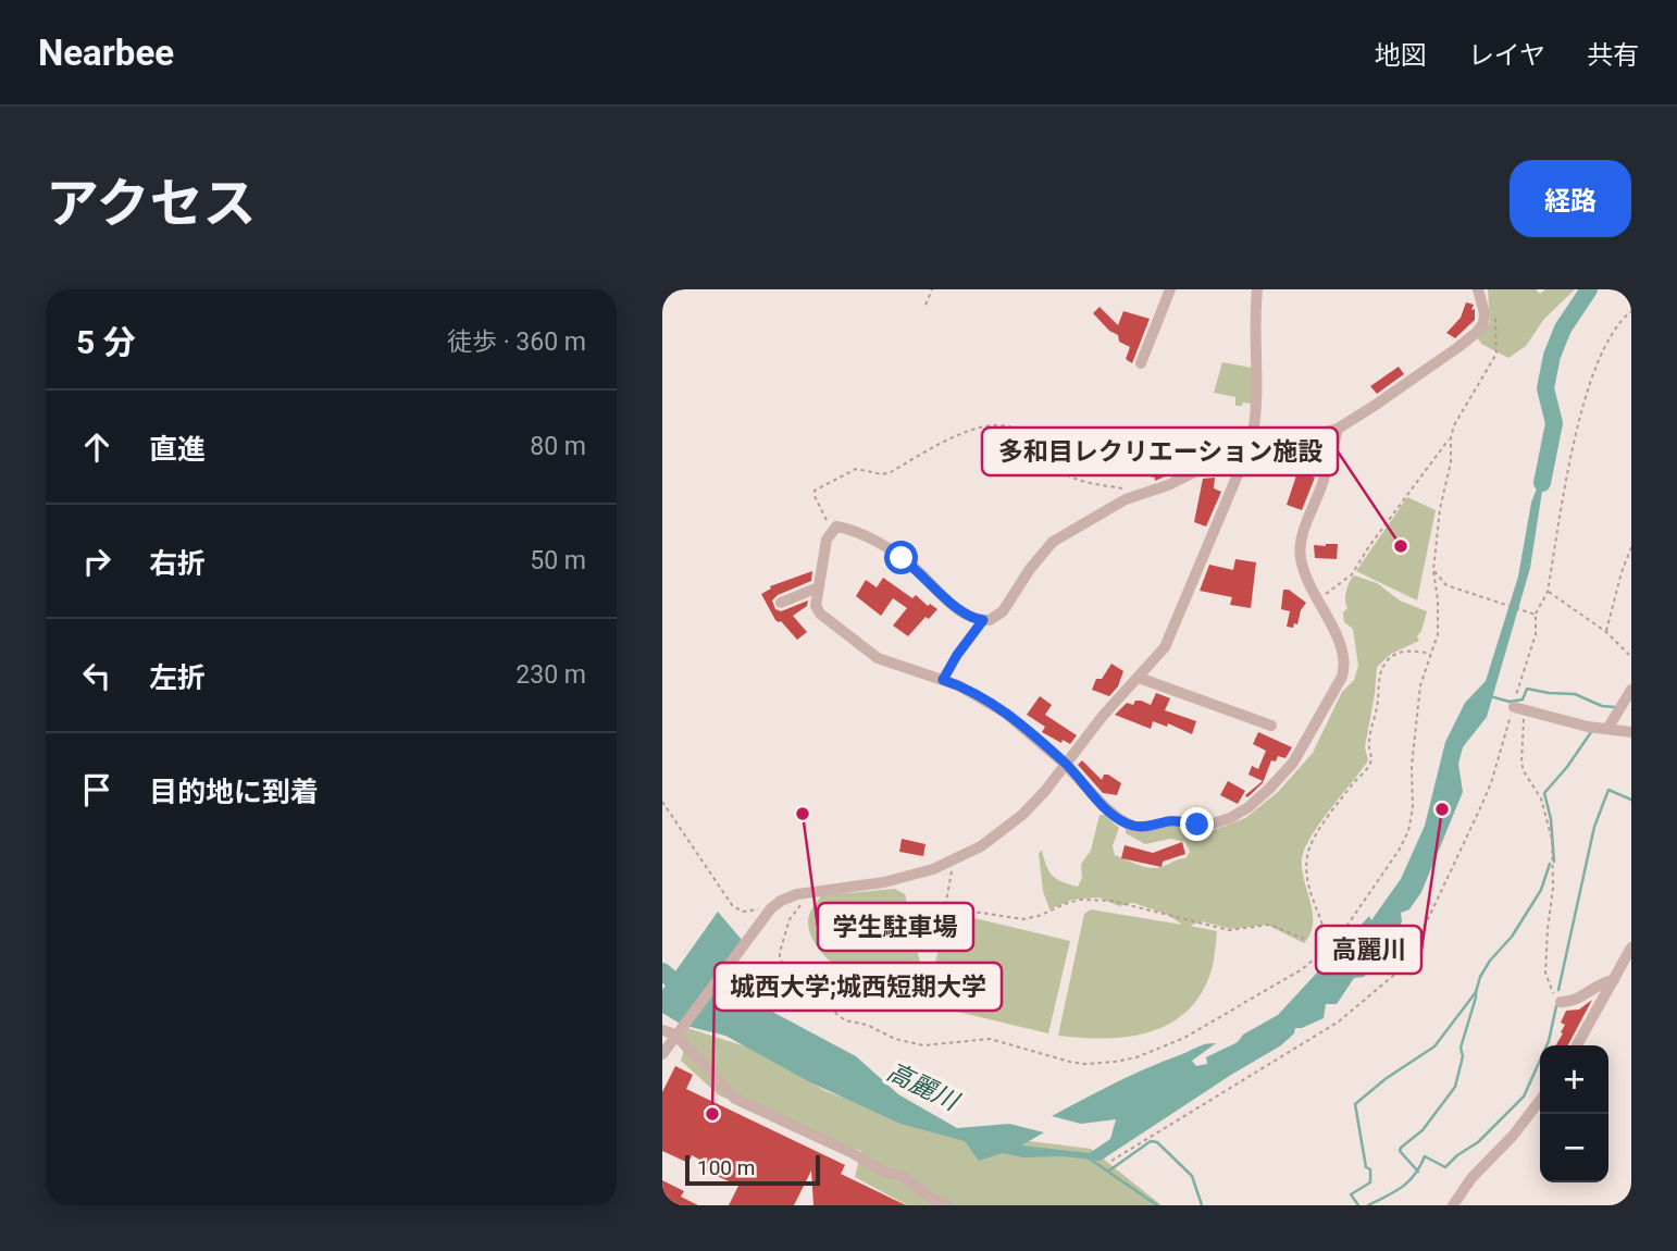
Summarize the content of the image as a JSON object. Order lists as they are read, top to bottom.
{
  "water": ["高麗川"],
  "places": [
    "多和目レクリエーション施設",
    "高麗川",
    "学生駐車場",
    "城西大学;城西短期大学"
  ],
  "scale_bar": "100 m",
  "page": {
    "header": "Nearbee",
    "nav": ["地図", "レイヤ", "共有"],
    "title": "アクセス",
    "buttons": "経路",
    "heading": ["5 分", "徒歩 · 360 m"],
    "list": [
      ["直進", "80 m"],
      ["右折", "50 m"],
      ["左折", "230 m"],
      "目的地に到着"
    ],
    "map_buttons": ["+", "−"],
    "scale": "100 m"
  }
}
